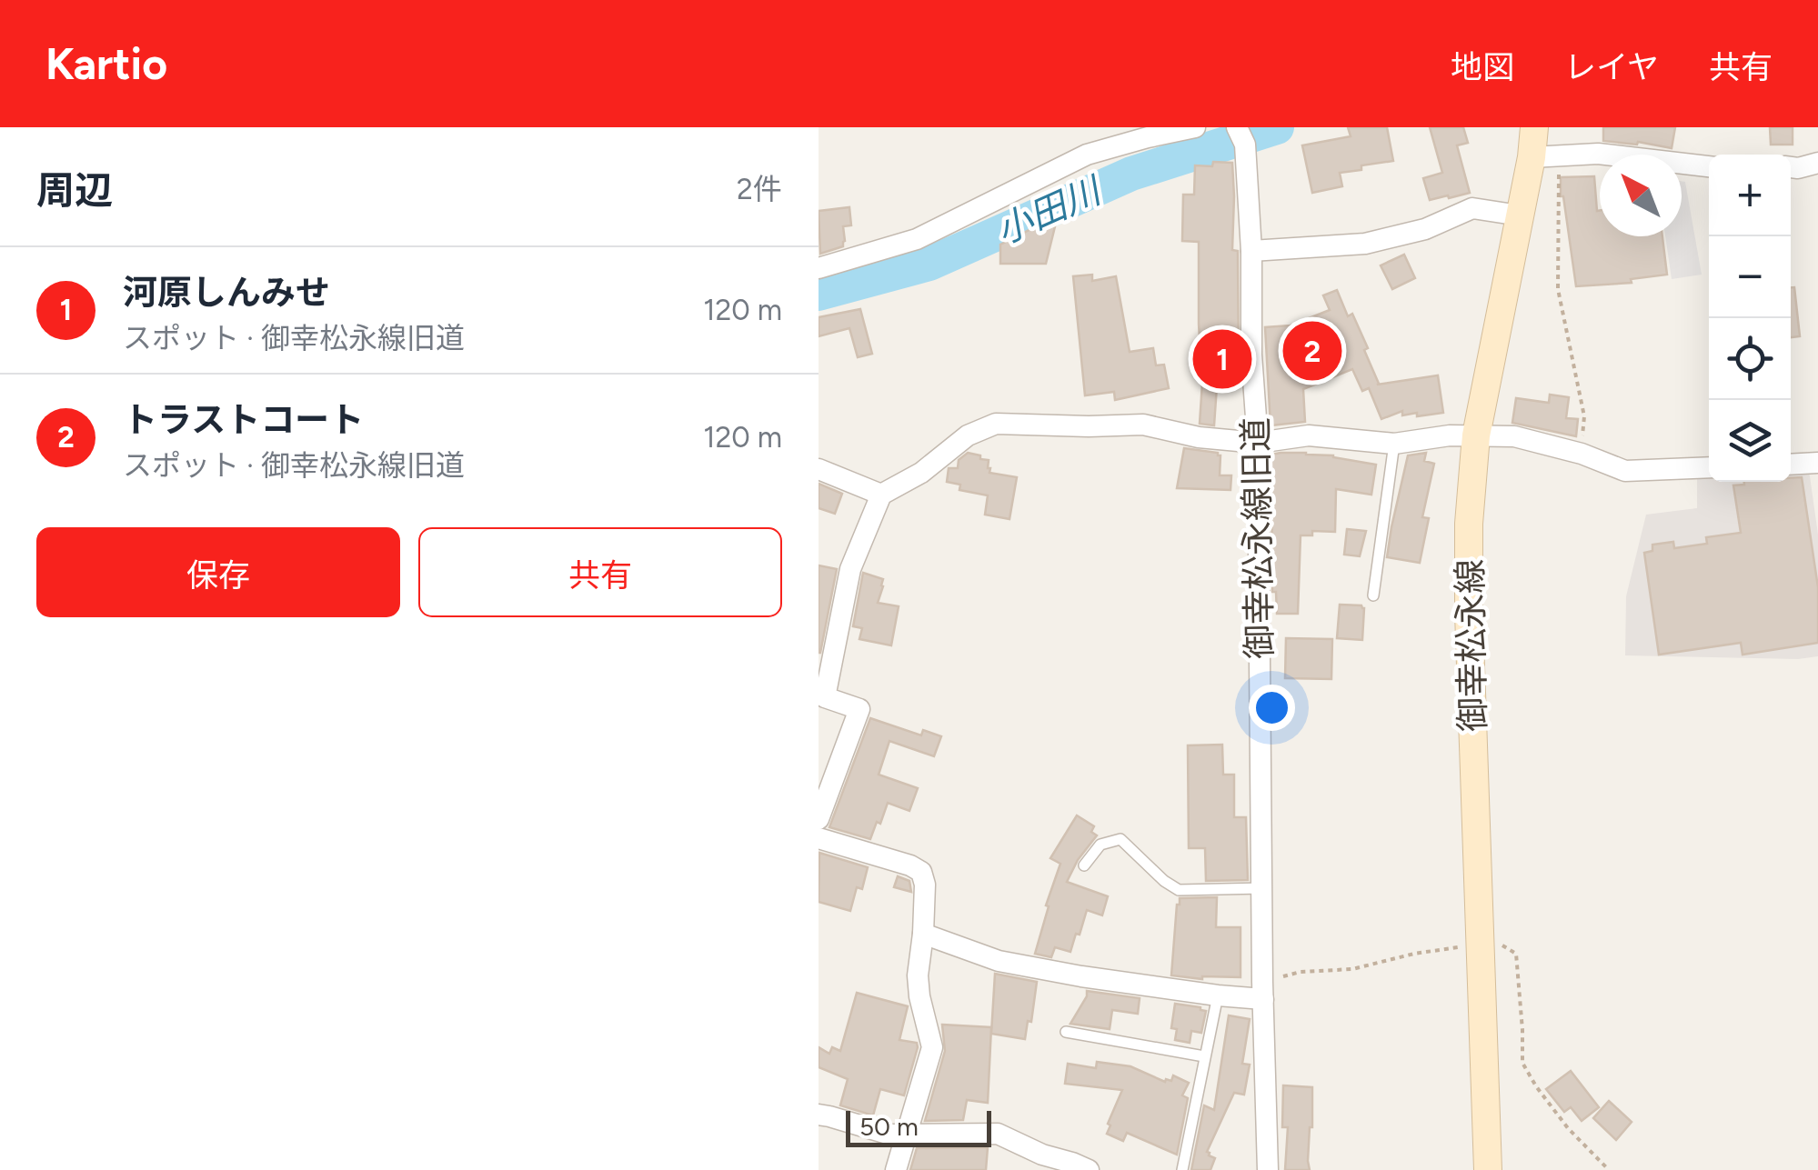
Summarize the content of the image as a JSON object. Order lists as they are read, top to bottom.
{
  "streets": {
    "main road": ["御幸松永線"],
    "street": ["御幸松永線旧道"]
  },
  "water": ["小田川"],
  "scale_bar": "50 m",
  "north": "top left",
  "page": {
    "header": "Kartio",
    "nav": ["地図", "レイヤ", "共有"],
    "heading": ["周辺", "2件"],
    "map_buttons": ["+", "−"],
    "list": [
      {
        "mark": "1",
        "name": "河原しんみせ",
        "note": "スポット · 御幸松永線旧道",
        "value": "120 m"
      },
      {
        "mark": "2",
        "name": "トラストコート",
        "note": "スポット · 御幸松永線旧道",
        "value": "120 m"
      }
    ],
    "pins": ["2", "1"],
    "buttons": ["保存", "共有"],
    "scale": "50 m"
  }
}
